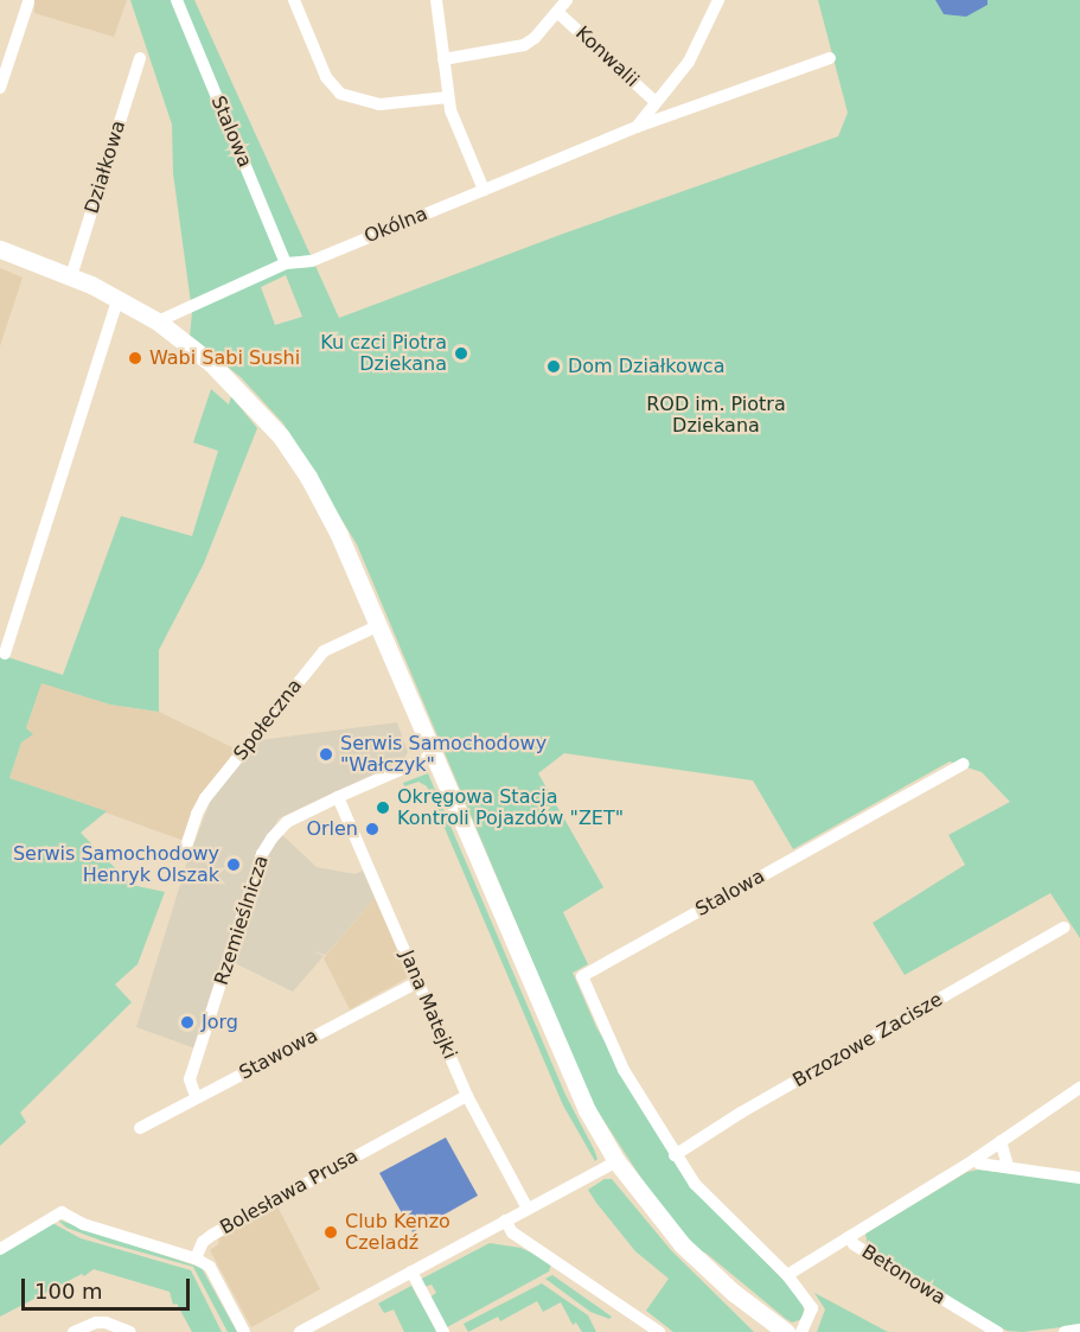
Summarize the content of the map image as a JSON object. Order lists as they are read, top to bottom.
{
  "streets": {
    "street": [
      "Konwalii",
      "Stalowa",
      "Działkowa",
      "Okólna",
      "Społeczna",
      "Rzemieślnicza",
      "Jana Matejki",
      "Brzozowe Zacisze",
      "Stawowa",
      "Bolesława Prusa",
      "Betonowa"
    ]
  },
  "crossings": [
    ["Stalowa", "Okólna"],
    ["Stalowa", "Brzozowe Zacisze"],
    ["Rzemieślnicza", "Jana Matejki"],
    ["Rzemieślnicza", "Stawowa"],
    ["Jana Matejki", "Stawowa"],
    ["Jana Matejki", "Bolesława Prusa"]
  ],
  "parks": ["ROD im. Piotra Dziekana"],
  "places": [
    "Ku czci Piotra Dziekana",
    "Wabi Sabi Sushi",
    "Dom Działkowca",
    "Serwis Samochodowy \"Wałczyk\"",
    "Okręgowa Stacja Kontroli Pojazdów \"ZET\"",
    "Orlen",
    "Serwis Samochodowy Henryk Olszak",
    "Jorg",
    "Club Kenzo Czeladź"
  ],
  "scale_bar": "100 m"
}
